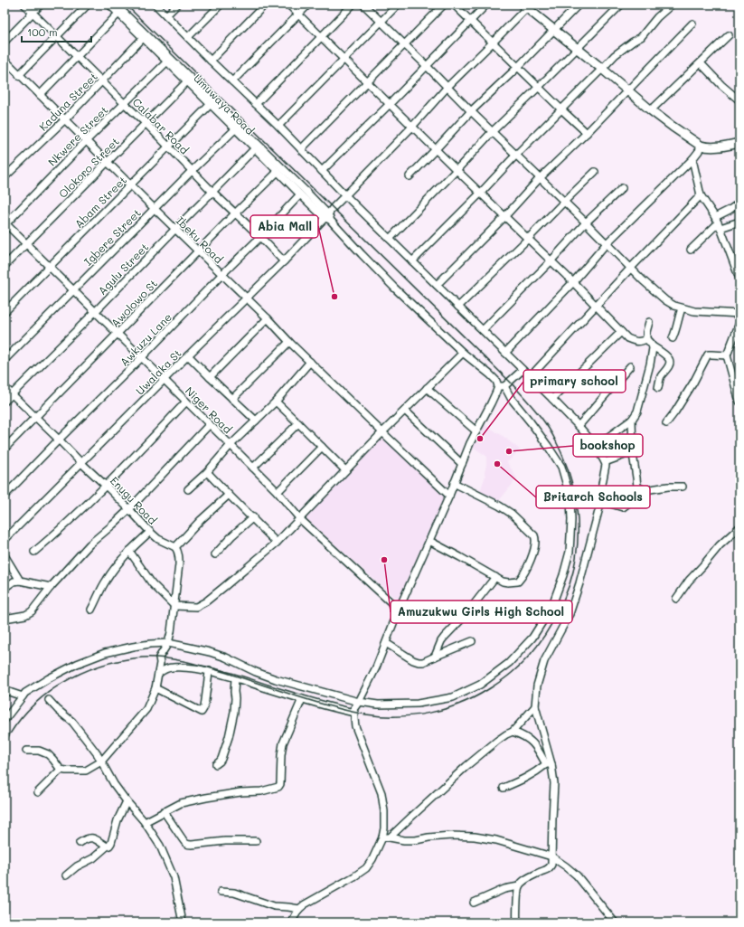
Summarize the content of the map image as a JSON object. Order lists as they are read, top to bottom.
{
  "streets": {
    "street": [
      "Kaduna Street",
      "Umuwaya Road",
      "Calabar Road",
      "Nkwere Street",
      "Olokoro Street",
      "Abam Street",
      "Igbere Street",
      "Ibeku Road",
      "Agulu Street",
      "Awolowo St",
      "Awkuzu Lane",
      "Uwalaka St",
      "Niger Road",
      "Enugu Road"
    ]
  },
  "crossings": [
    ["Kaduna Street", "Umuwaya Road"],
    ["Kaduna Street", "Calabar Road"],
    ["Kaduna Street", "Ibeku Road"],
    ["Umuwaya Road", "Nkwere Street"],
    ["Umuwaya Road", "Olokoro Street"],
    ["Umuwaya Road", "Abam Street"],
    ["Umuwaya Road", "Igbere Street"],
    ["Umuwaya Road", "Agulu Street"],
    ["Umuwaya Road", "Awolowo St"],
    ["Umuwaya Road", "Awkuzu Lane"],
    ["Umuwaya Road", "Uwalaka St"],
    ["Calabar Road", "Nkwere Street"],
    ["Calabar Road", "Olokoro Street"],
    ["Calabar Road", "Abam Street"],
    ["Calabar Road", "Igbere Street"],
    ["Calabar Road", "Agulu Street"],
    ["Calabar Road", "Awolowo St"],
    ["Calabar Road", "Awkuzu Lane"],
    ["Calabar Road", "Uwalaka St"],
    ["Nkwere Street", "Ibeku Road"],
    ["Nkwere Street", "Niger Road"],
    ["Olokoro Street", "Ibeku Road"],
    ["Olokoro Street", "Niger Road"],
    ["Abam Street", "Ibeku Road"],
    ["Abam Street", "Niger Road"],
    ["Igbere Street", "Ibeku Road"],
    ["Igbere Street", "Niger Road"],
    ["Ibeku Road", "Agulu Street"],
    ["Ibeku Road", "Awolowo St"],
    ["Ibeku Road", "Awkuzu Lane"],
    ["Ibeku Road", "Uwalaka St"],
    ["Agulu Street", "Niger Road"],
    ["Agulu Street", "Enugu Road"],
    ["Awolowo St", "Niger Road"],
    ["Awolowo St", "Enugu Road"],
    ["Awkuzu Lane", "Niger Road"],
    ["Awkuzu Lane", "Enugu Road"],
    ["Uwalaka St", "Niger Road"],
    ["Uwalaka St", "Enugu Road"]
  ],
  "places": [
    "Abia Mall",
    "primary school",
    "bookshop",
    "Britarch Schools",
    "Amuzukwu Girls High School"
  ],
  "scale_bar": "100 m"
}
